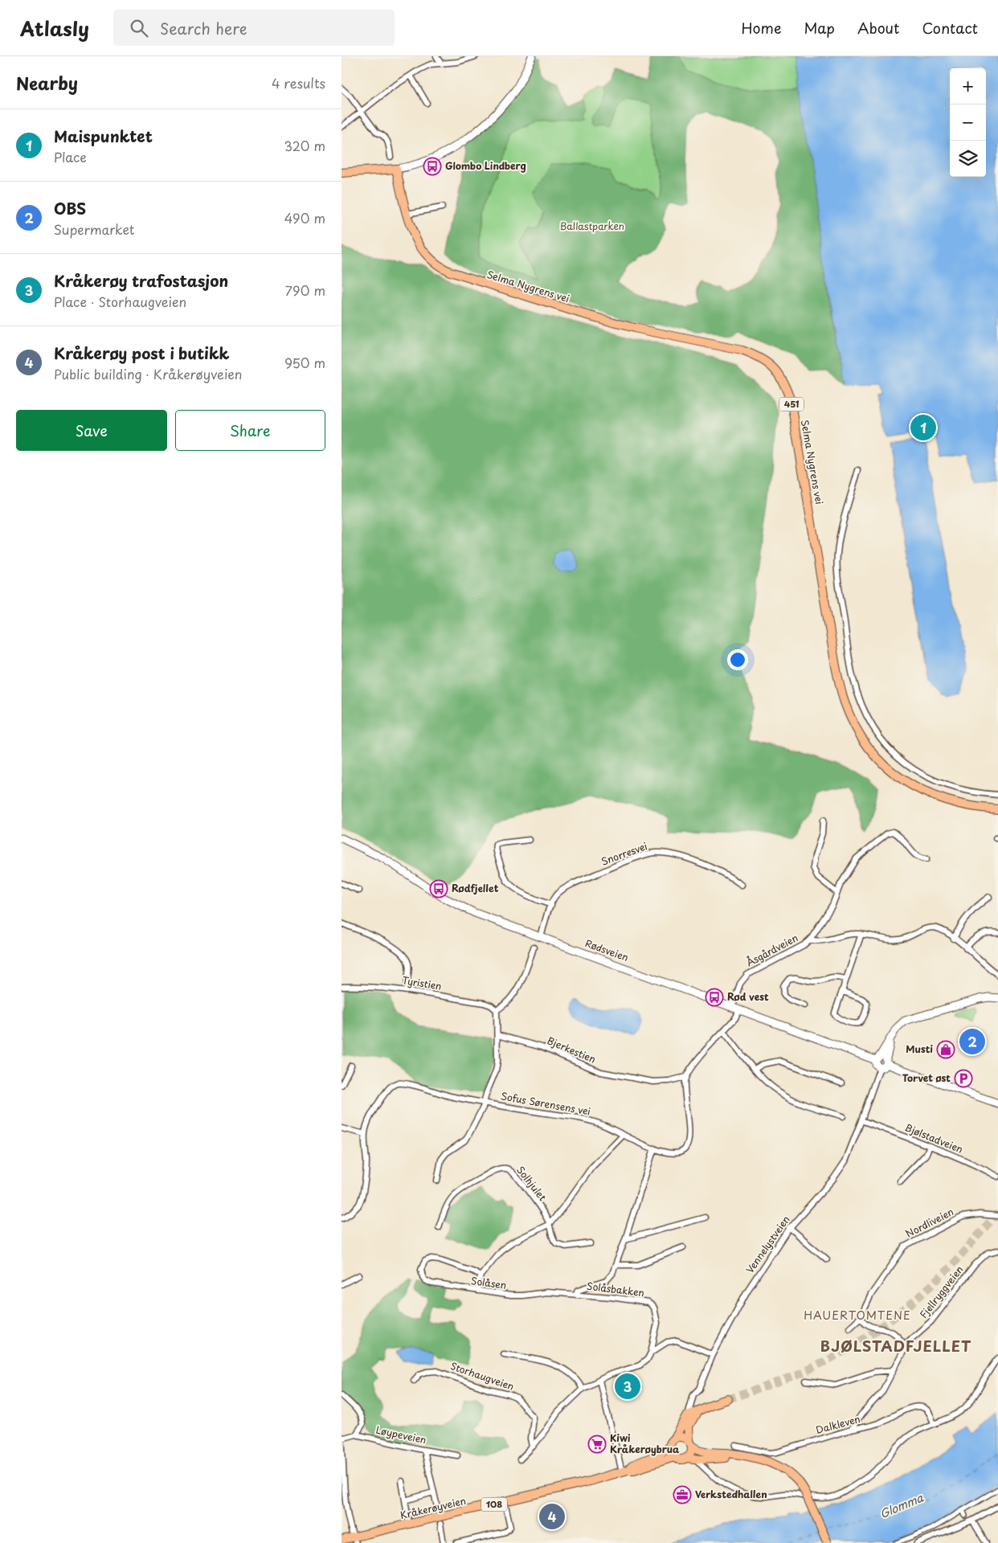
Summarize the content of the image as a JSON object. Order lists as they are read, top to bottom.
{
  "streets": {
    "main road": [
      "Selma Nygrens vei",
      "451",
      "108",
      "Kråkerøyveien"
    ],
    "street": [
      "Snorresvei",
      "Rødsveien",
      "Åsgårdveien",
      "Tyristien",
      "Bjerkestien",
      "Sofus Sørensens vei",
      "Bjølstadveien",
      "Solhjulet",
      "Nordliveien",
      "Vennelystveien",
      "Solåsen",
      "Solåsbakken",
      "Fjellryggveien",
      "Storhaugveien",
      "Dalkleven",
      "Løypeveien"
    ]
  },
  "crossings": [
    ["Snorresvei", "Rødsveien"],
    ["Rødsveien", "Åsgårdveien"],
    ["Rødsveien", "Vennelystveien"],
    ["Bjerkestien", "Sofus Sørensens vei"],
    ["Sofus Sørensens vei", "Solåsen"],
    ["Bjølstadveien", "Vennelystveien"],
    ["Vennelystveien", "108"],
    ["Solåsen", "Solåsbakken"],
    ["Fjellryggveien", "Dalkleven"],
    ["108", "Kråkerøyveien"]
  ],
  "districts": ["HAUERTOMTENE", "BJØLSTADFJELLET"],
  "water": ["Glomma"],
  "parks": ["Ballastparken"],
  "places": {
    "bus stop": ["Glombo Lindberg", "Rødfjellet", "Rød vest"],
    "shop": ["Musti"],
    "parking": ["Torvet øst"],
    "supermarket": ["Kiwi Kråkerøybrua"],
    "office": ["Verkstedhallen"]
  },
  "page": {
    "header": "Atlasly",
    "search": "Search here",
    "nav": [
      "Home",
      "Map",
      "About",
      "Contact"
    ],
    "heading": ["Nearby", "4 results"],
    "map_buttons": ["+", "−"],
    "list": [
      {
        "mark": "1",
        "name": "Maispunktet",
        "note": "Place",
        "value": "320 m"
      },
      {
        "mark": "2",
        "name": "OBS",
        "note": "Supermarket",
        "value": "490 m"
      },
      {
        "mark": "3",
        "name": "Kråkerøy trafostasjon",
        "note": "Place · Storhaugveien",
        "value": "790 m"
      },
      {
        "mark": "4",
        "name": "Kråkerøy post i butikk",
        "note": "Public building · Kråkerøyveien",
        "value": "950 m"
      }
    ],
    "buttons": ["Save", "Share"],
    "pins": [
      "1",
      "2",
      "3",
      "4"
    ]
  }
}
